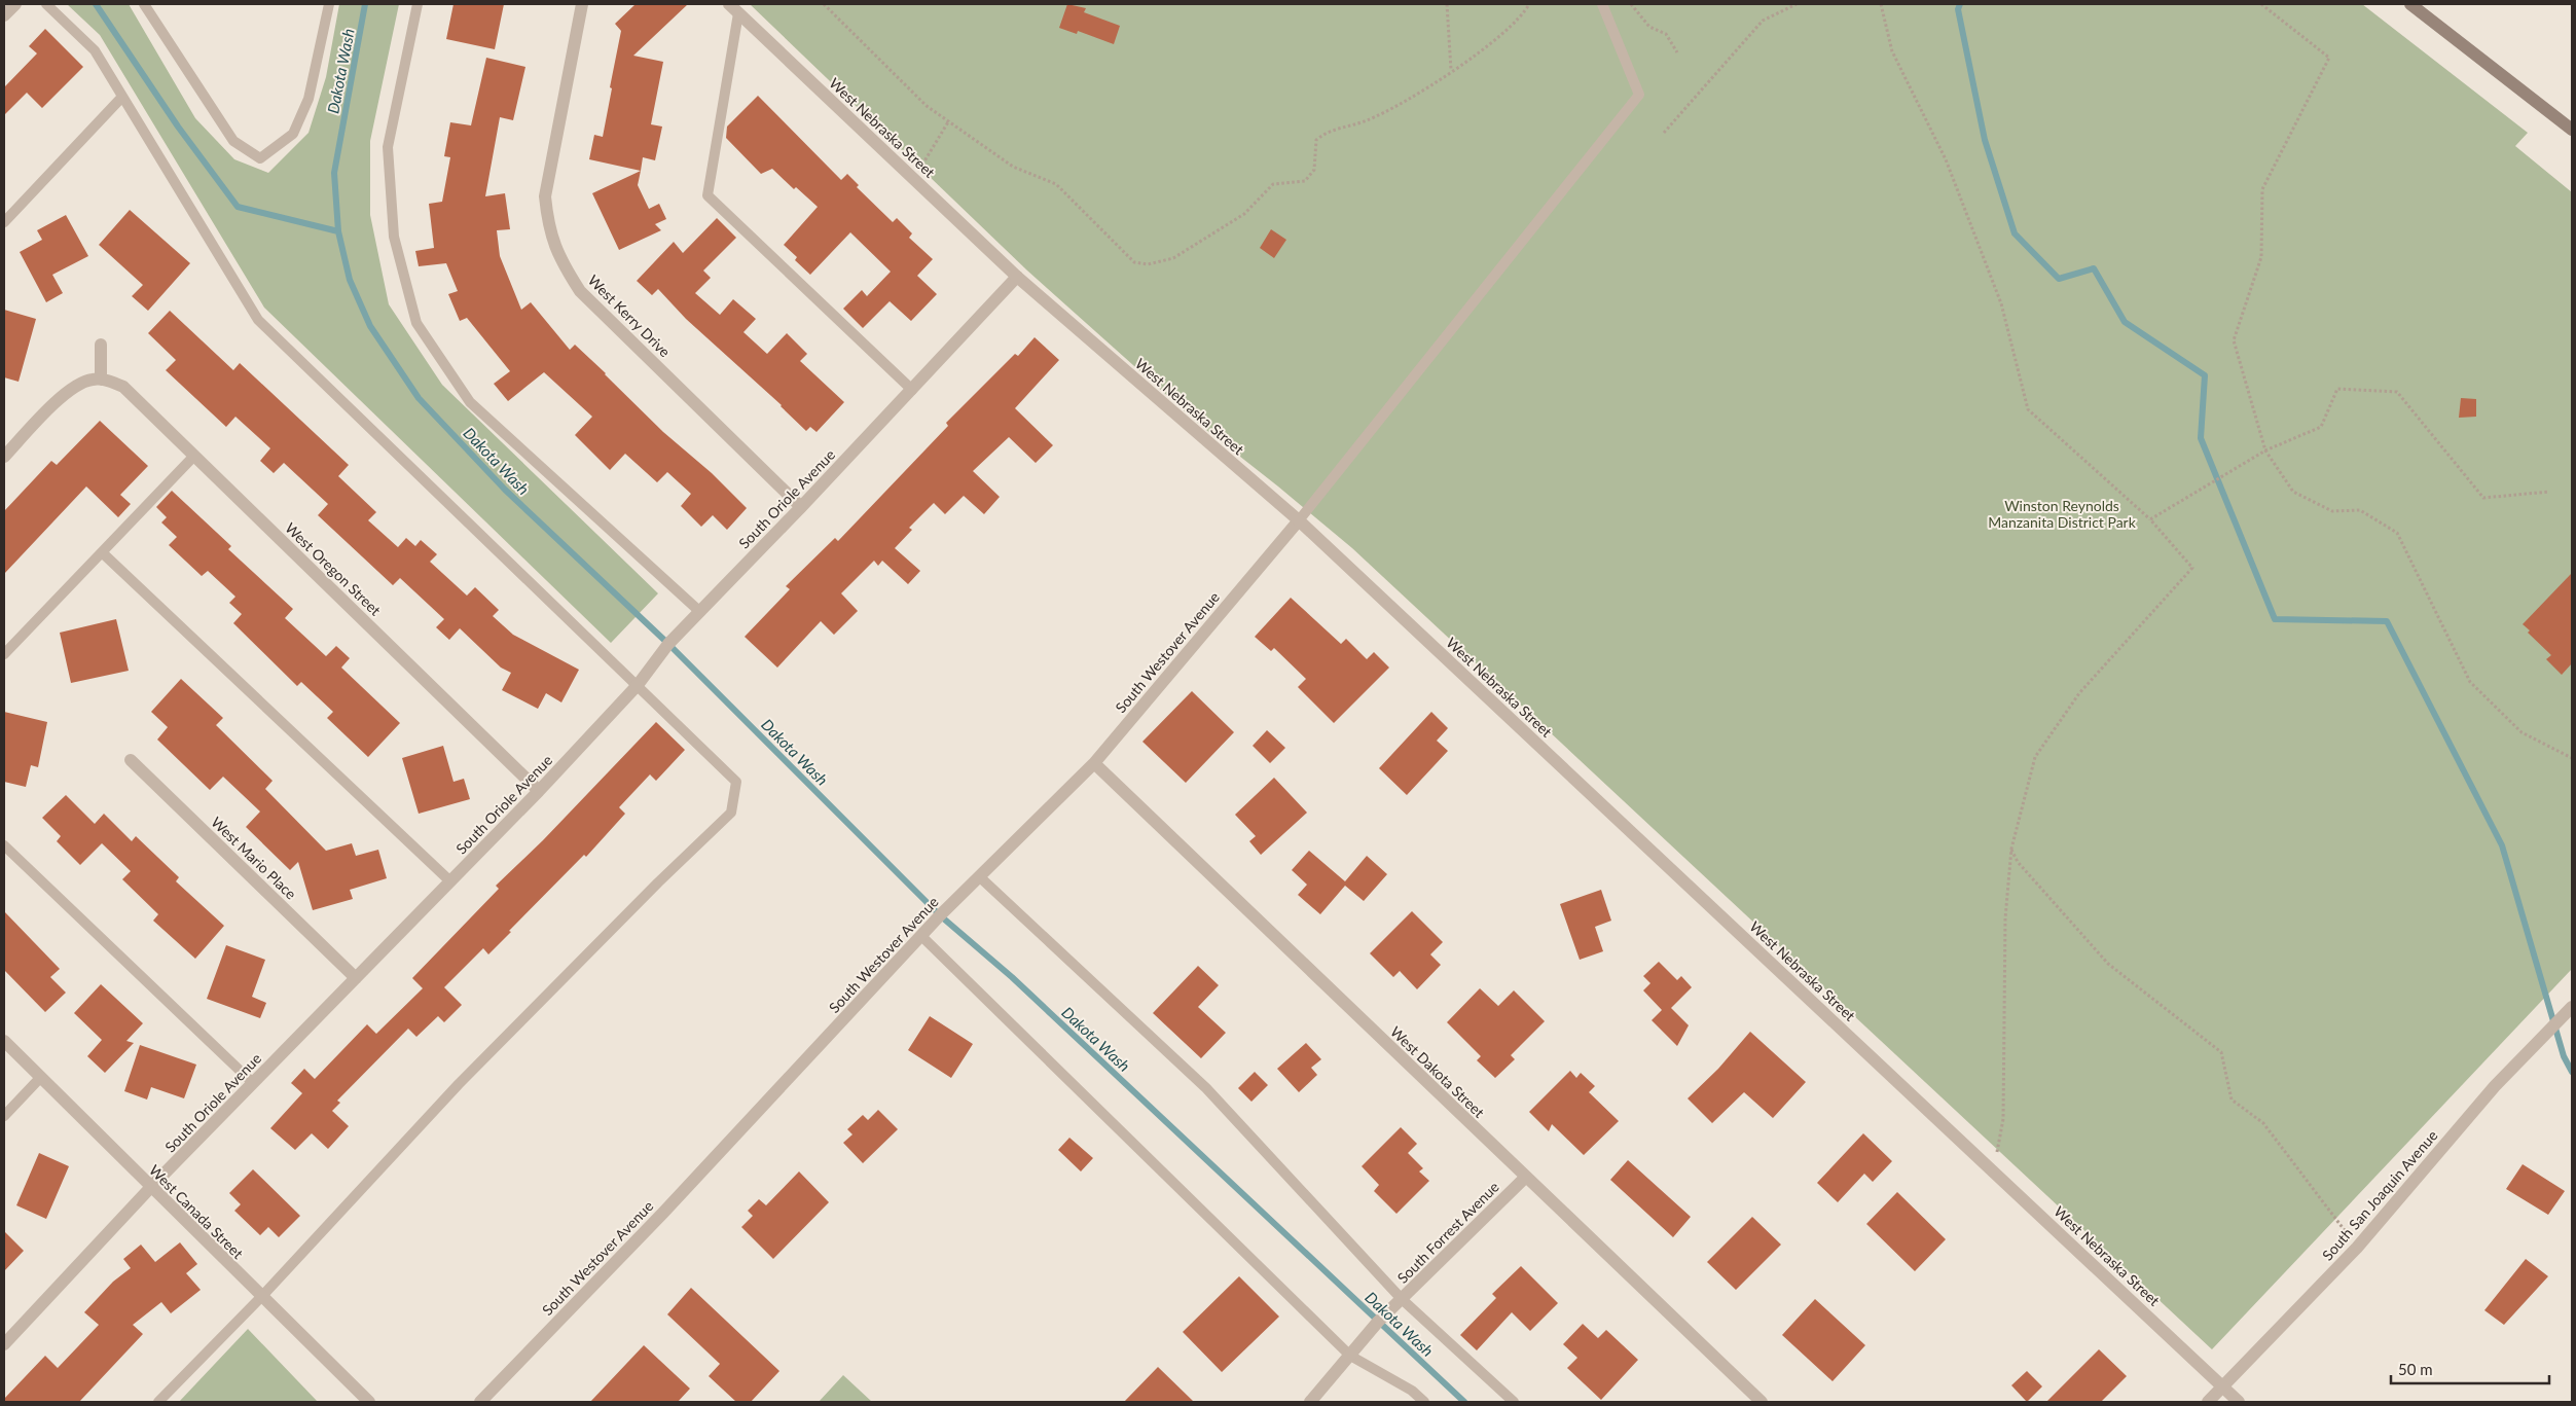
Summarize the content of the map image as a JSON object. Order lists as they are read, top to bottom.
{
  "streets": {
    "street": [
      "West Nebraska Street",
      "West Kerry Drive",
      "South Oriole Avenue",
      "West Oregon Street",
      "South Westover Avenue",
      "West Mario Place",
      "West Dakota Street",
      "South San Joaquin Avenue",
      "West Canada Street",
      "South Forrest Avenue"
    ]
  },
  "crossings": [
    ["West Nebraska Street", "South Oriole Avenue"],
    ["West Nebraska Street", "South Westover Avenue"],
    ["West Nebraska Street", "South San Joaquin Avenue"],
    ["West Kerry Drive", "South Oriole Avenue"],
    ["South Oriole Avenue", "West Oregon Street"],
    ["South Oriole Avenue", "West Mario Place"],
    ["South Oriole Avenue", "West Canada Street"],
    ["South Westover Avenue", "West Dakota Street"],
    ["West Dakota Street", "South Forrest Avenue"]
  ],
  "water": ["Dakota Wash"],
  "parks": ["Winston Reynolds Manzanita District Park"],
  "scale_bar": "50 m"
}
